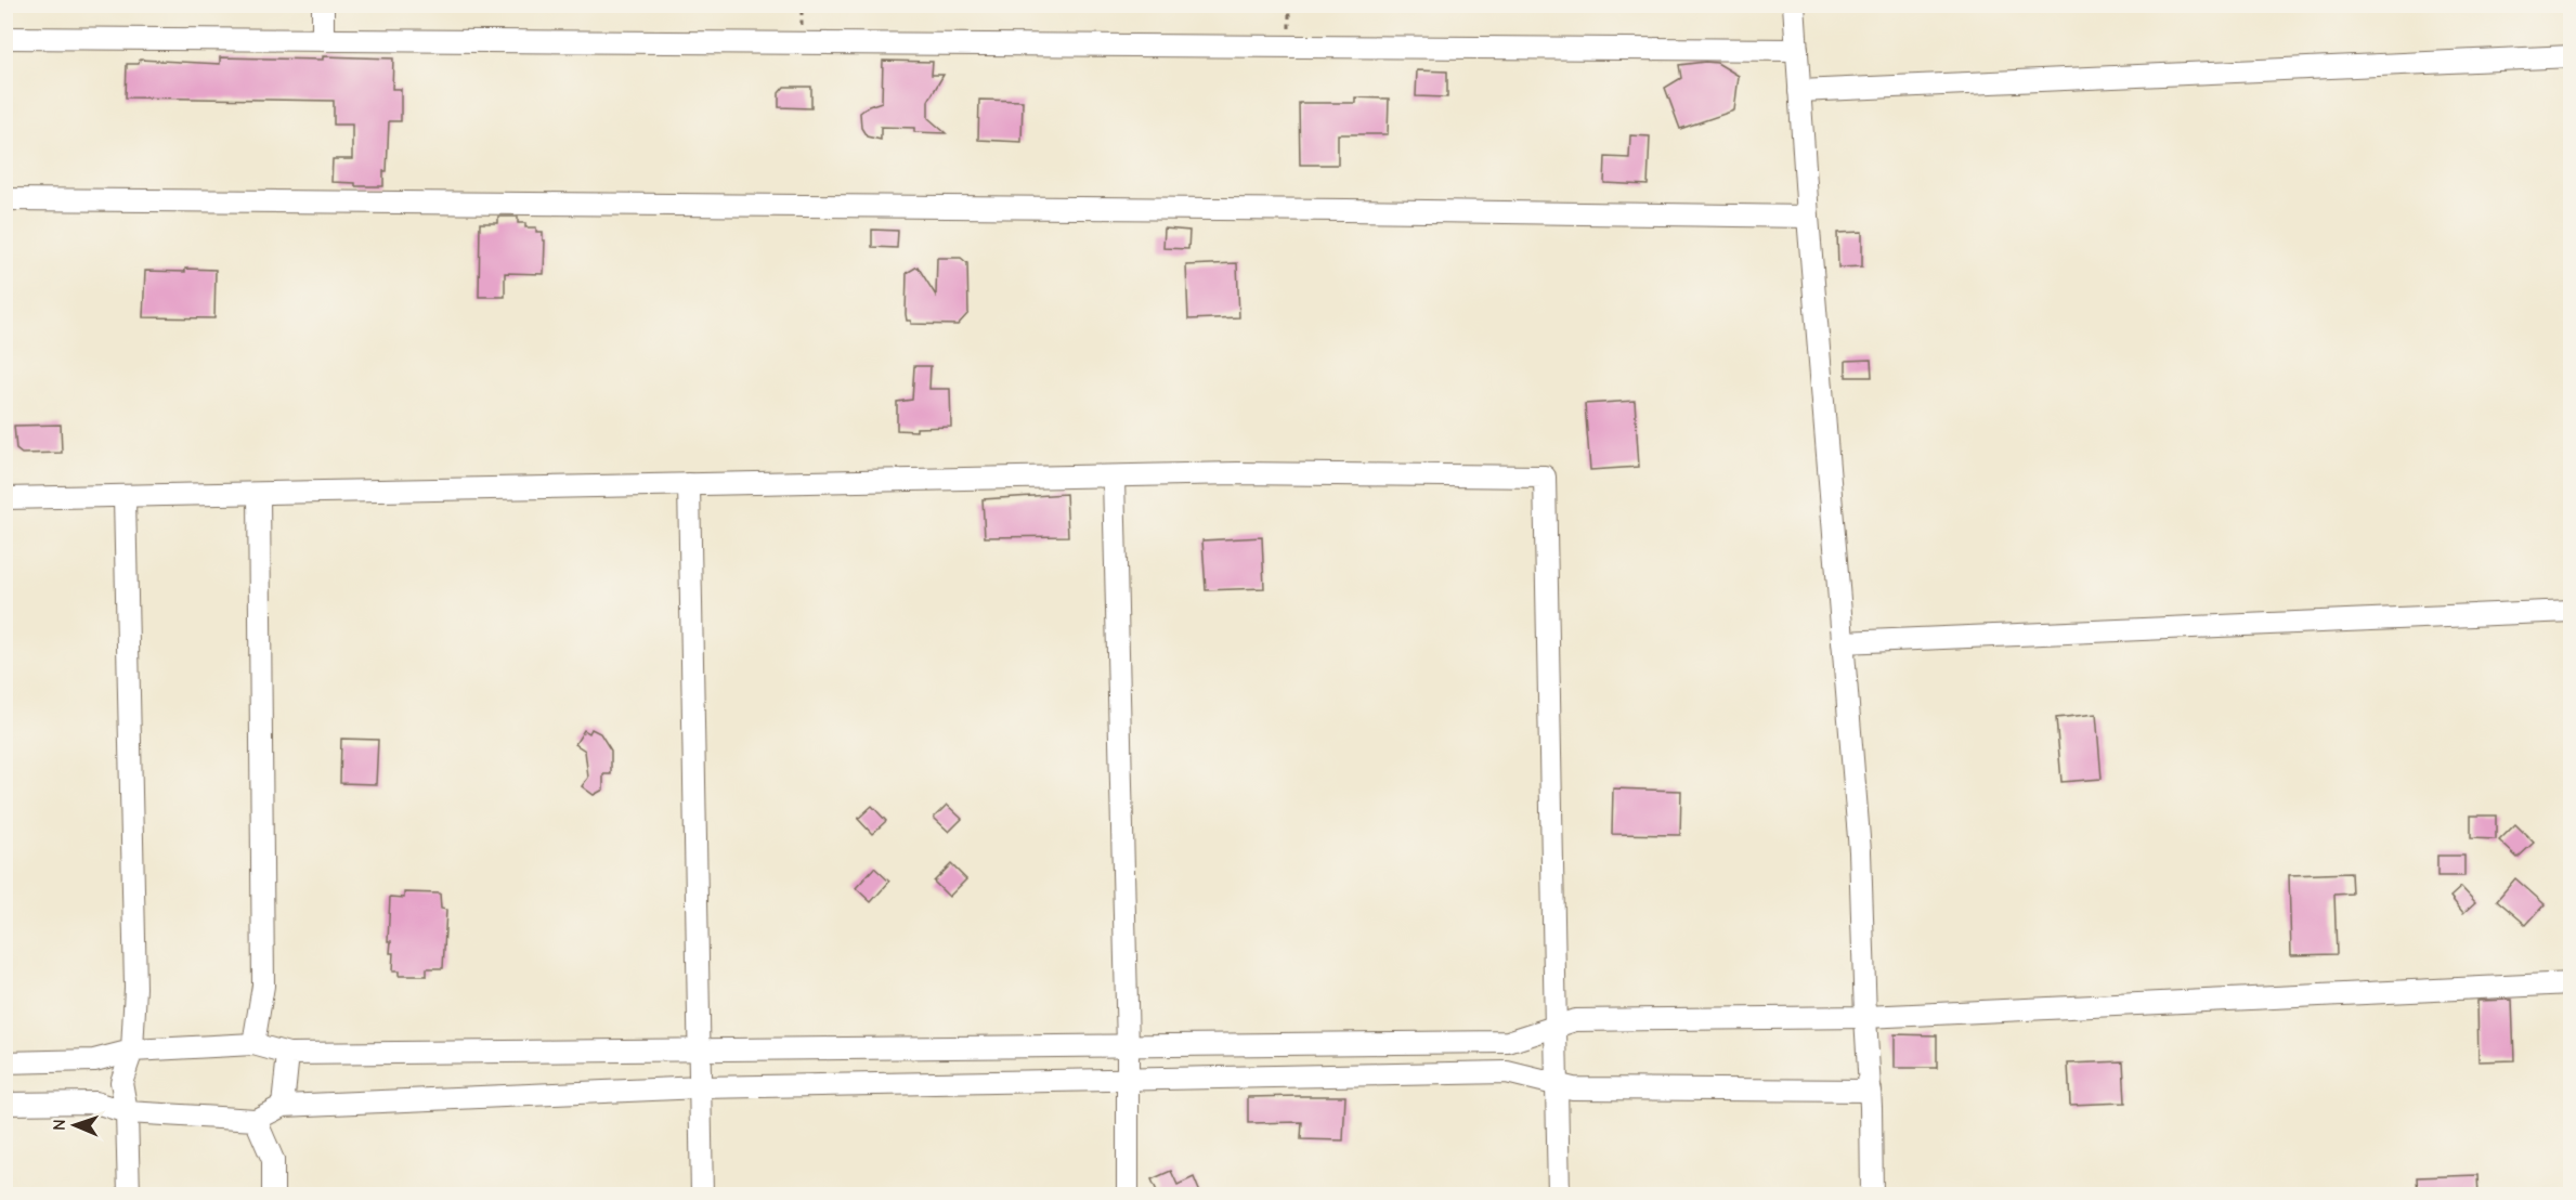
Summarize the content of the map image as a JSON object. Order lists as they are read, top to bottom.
{
  "north": "left"
}
